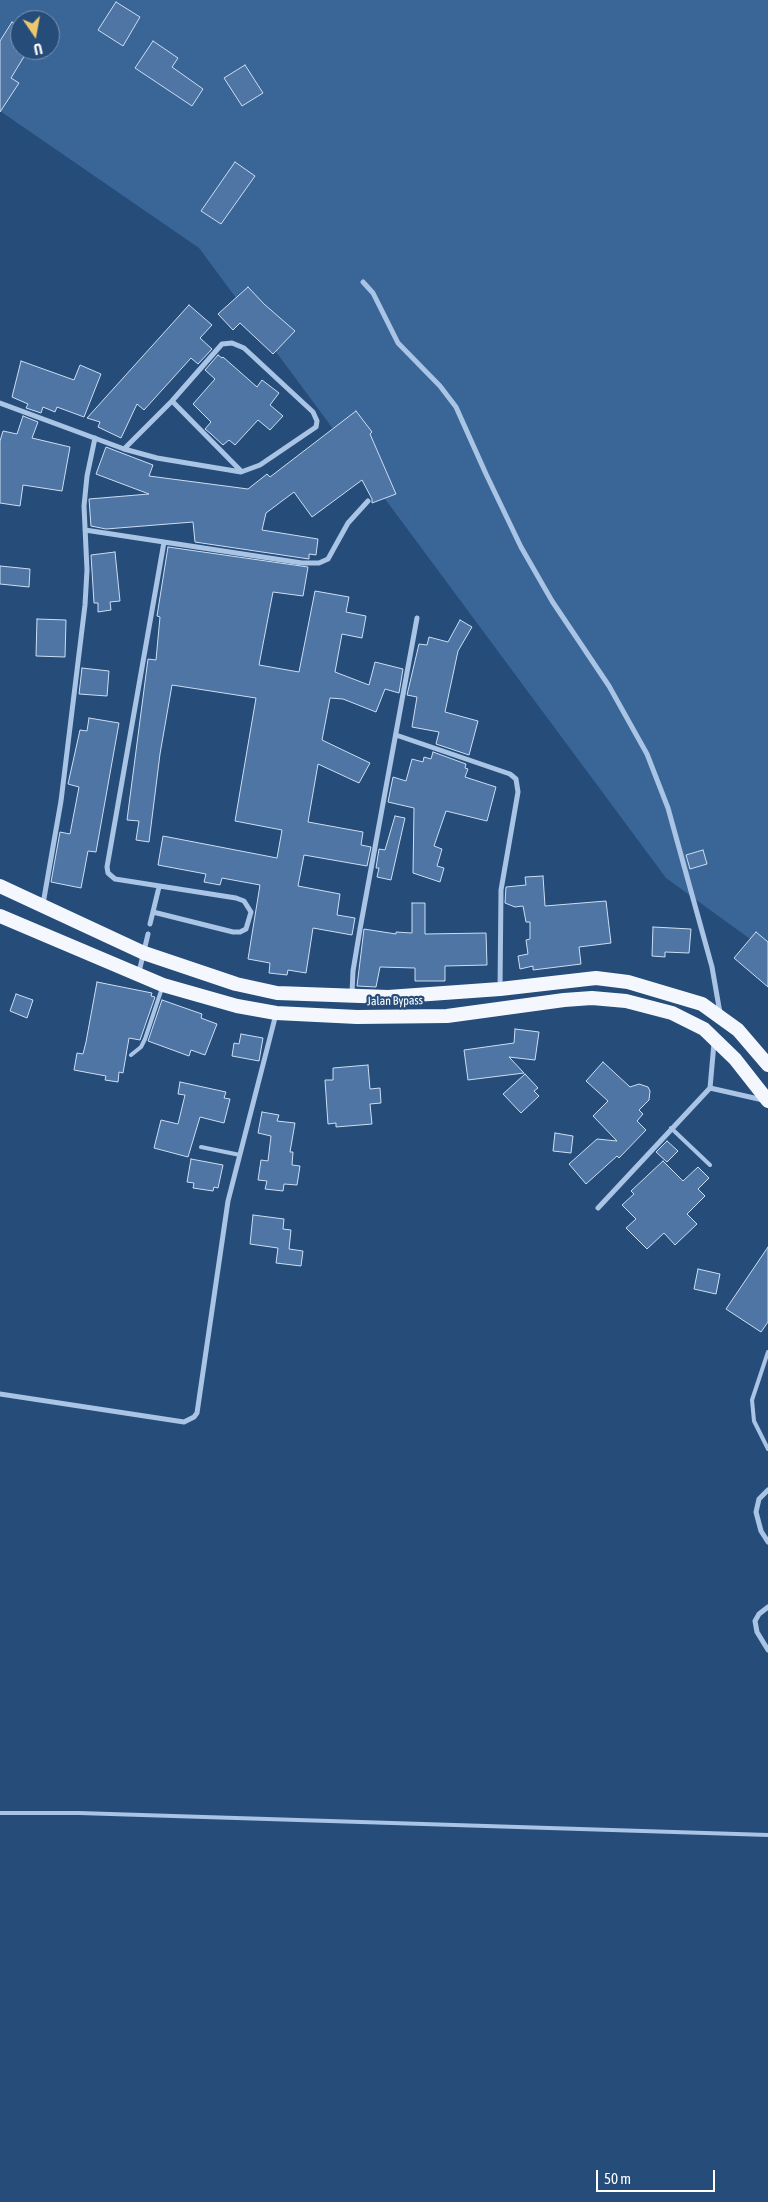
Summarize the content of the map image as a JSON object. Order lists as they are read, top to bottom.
{
  "streets": {
    "highway": ["Jalan Bypass"]
  },
  "scale_bar": "50 m",
  "north": "bottom"
}
